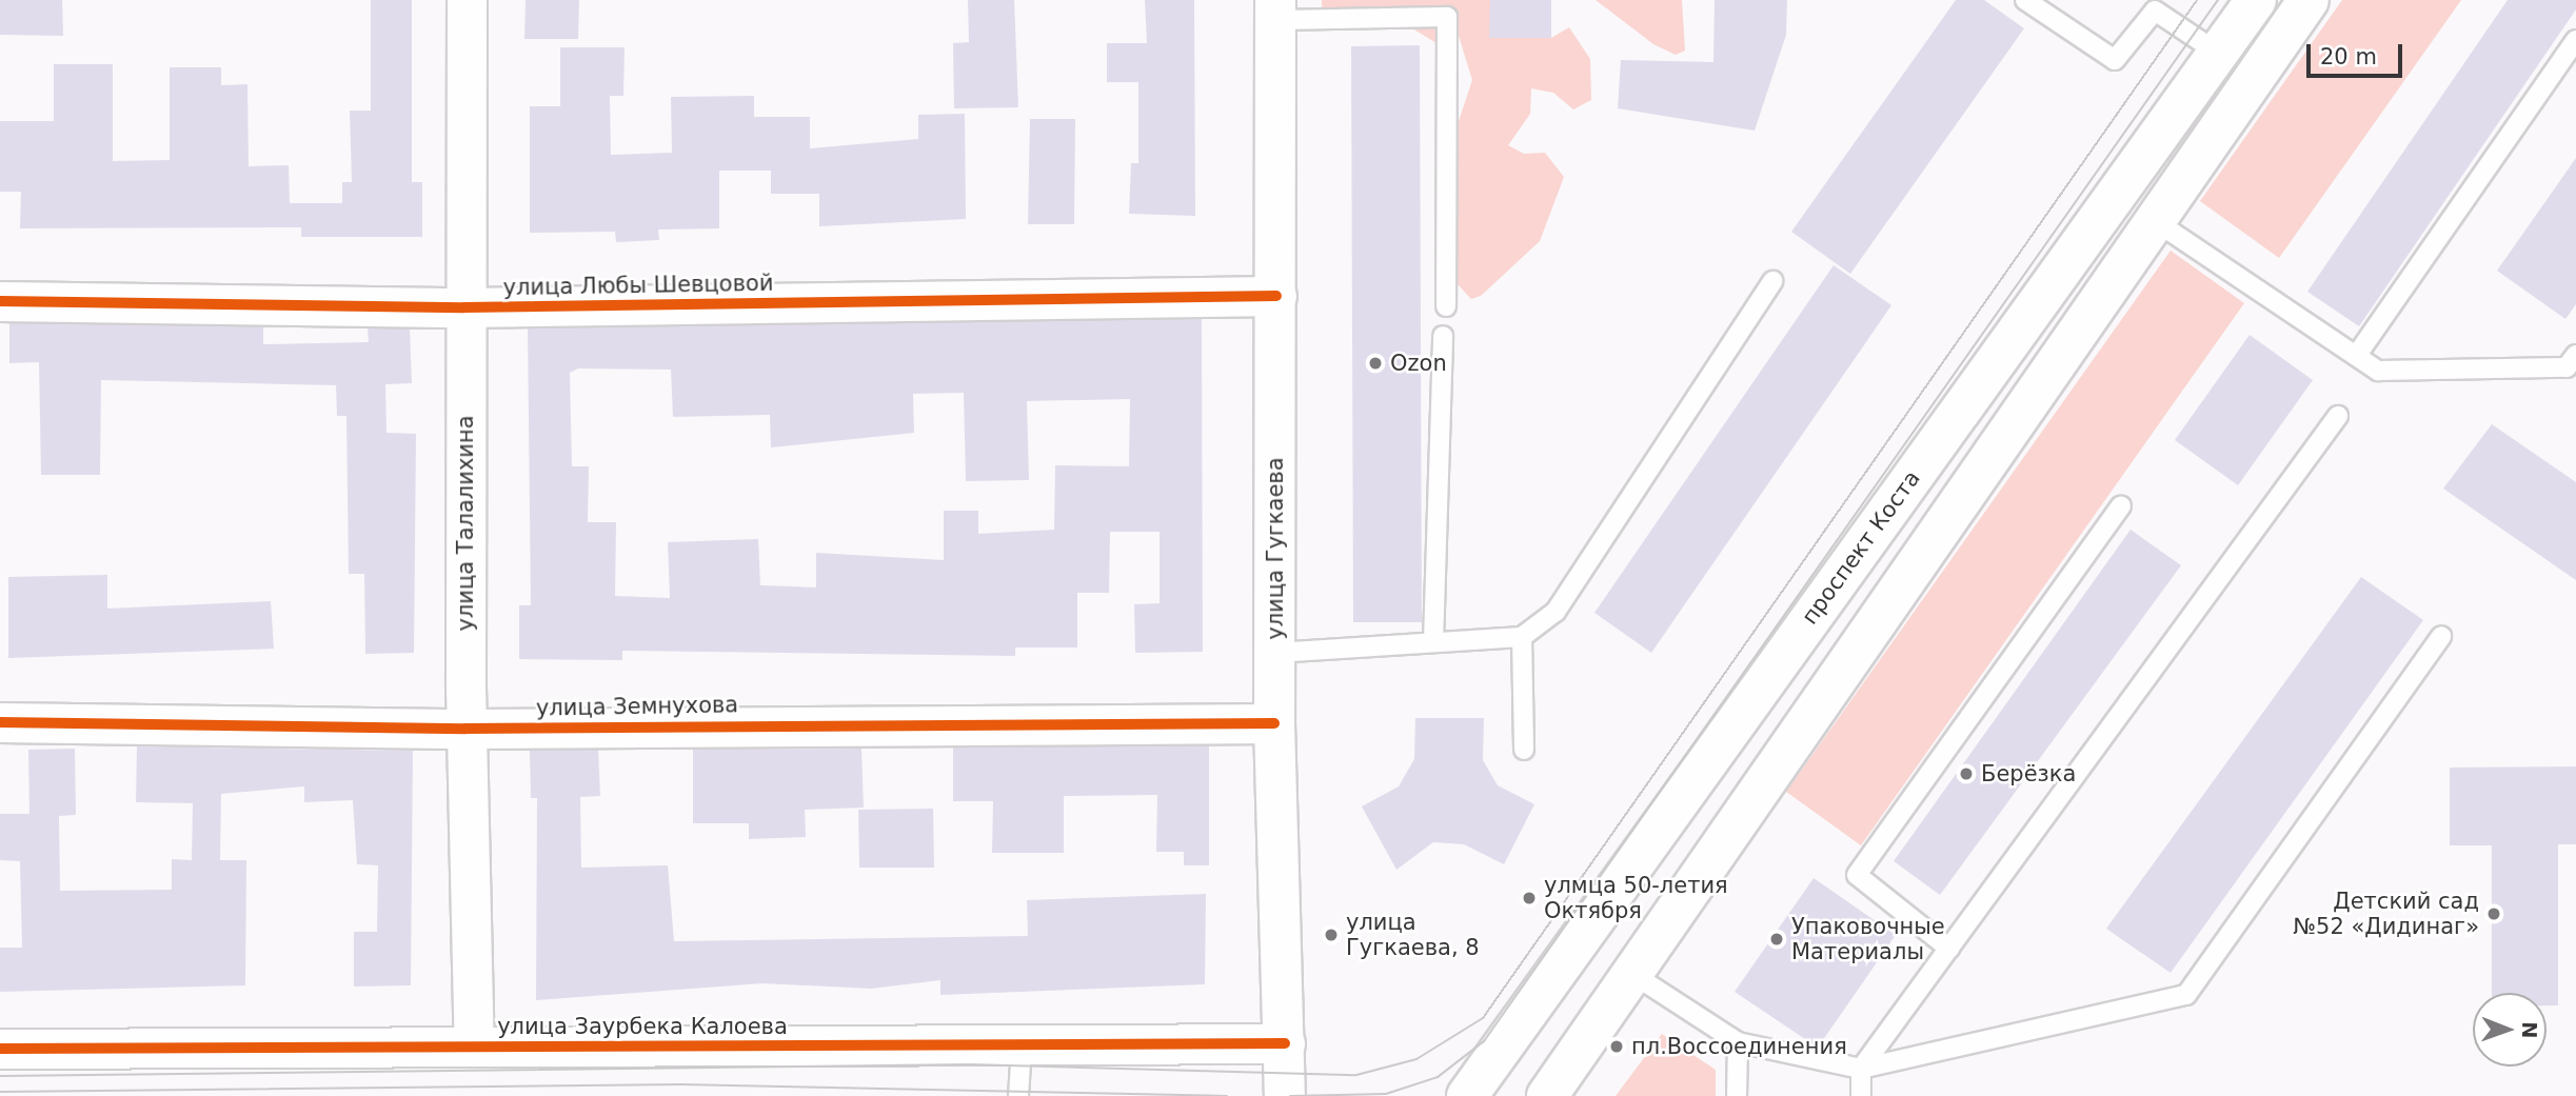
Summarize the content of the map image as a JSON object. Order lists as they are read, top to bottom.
{
  "streets": {
    "main road": ["проспект Коста", "улица Гугкаева"],
    "street": [
      "улица Любы Шевцовой",
      "улица Талалихина",
      "улица Земнухова",
      "улица Заурбека Калоева"
    ]
  },
  "crossings": [
    ["улица Любы Шевцовой", "улица Талалихина"],
    ["улица Любы Шевцовой", "улица Гугкаева"],
    ["улица Талалихина", "улица Земнухова"],
    ["улица Талалихина", "улица Заурбека Калоева"],
    ["улица Гугкаева", "улица Земнухова"],
    ["улица Гугкаева", "улица Заурбека Калоева"]
  ],
  "places": [
    "Ozon",
    "Берёзка",
    "улмца 50-летия Октября",
    "Детский сад №52 «Дидинаг»",
    "улица Гугкаева, 8",
    "Упаковочные Материалы",
    "пл.Воссоединения"
  ],
  "scale_bar": "20 m",
  "north": "right"
}
